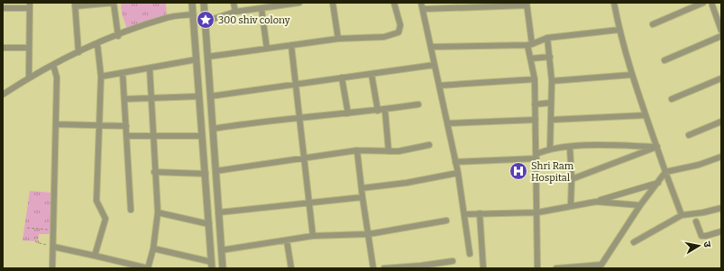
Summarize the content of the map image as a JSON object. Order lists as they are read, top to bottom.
{
  "places": {
    "place": ["300 shiv colony"],
    "hospital": ["Shri Ram Hospital"]
  },
  "north": "right"
}
